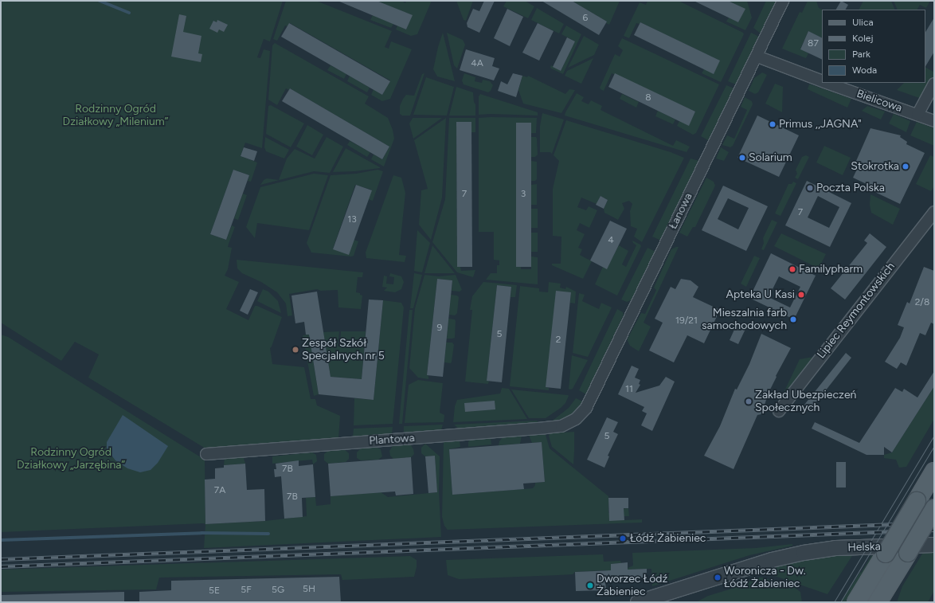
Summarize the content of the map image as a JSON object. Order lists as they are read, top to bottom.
{
  "streets": {
    "street": [
      "Bielicowa",
      "Łanowa",
      "Lipiec Reymontowskich",
      "Plantowa",
      "Helska"
    ]
  },
  "crossings": [
    ["Bielicowa", "Łanowa"],
    ["Łanowa", "Plantowa"]
  ],
  "parks": ["Rodzinny Ogród Działkowy „Milenium”", "Rodzinny Ogród Działkowy „Jarzębina”"],
  "places": [
    "Primus ,,JAGNA\"",
    "Solarium",
    "Stokrotka",
    "Poczta Polska",
    "Familypharm",
    "Apteka U Kasi",
    "Mieszalnia farb samochodowych",
    "Zespół Szkół Specjalnych nr 5",
    "Zakład Ubezpieczeń Społecznych",
    "Łódź Żabieniec",
    "Woronicza - Dw. Łódź Żabieniec",
    "Dworzec Łódź Żabieniec"
  ],
  "house_numbers": [
    "6",
    "87",
    "4A",
    "8",
    "7",
    "3",
    "7",
    "13",
    "4",
    "2/8",
    "19/21",
    "9",
    "5",
    "2",
    "11",
    "5",
    "7B",
    "7A",
    "7B",
    "5H",
    "5F",
    "5G",
    "5E"
  ],
  "legend": [
    "Ulica",
    "Kolej",
    "Park",
    "Woda"
  ]
}
